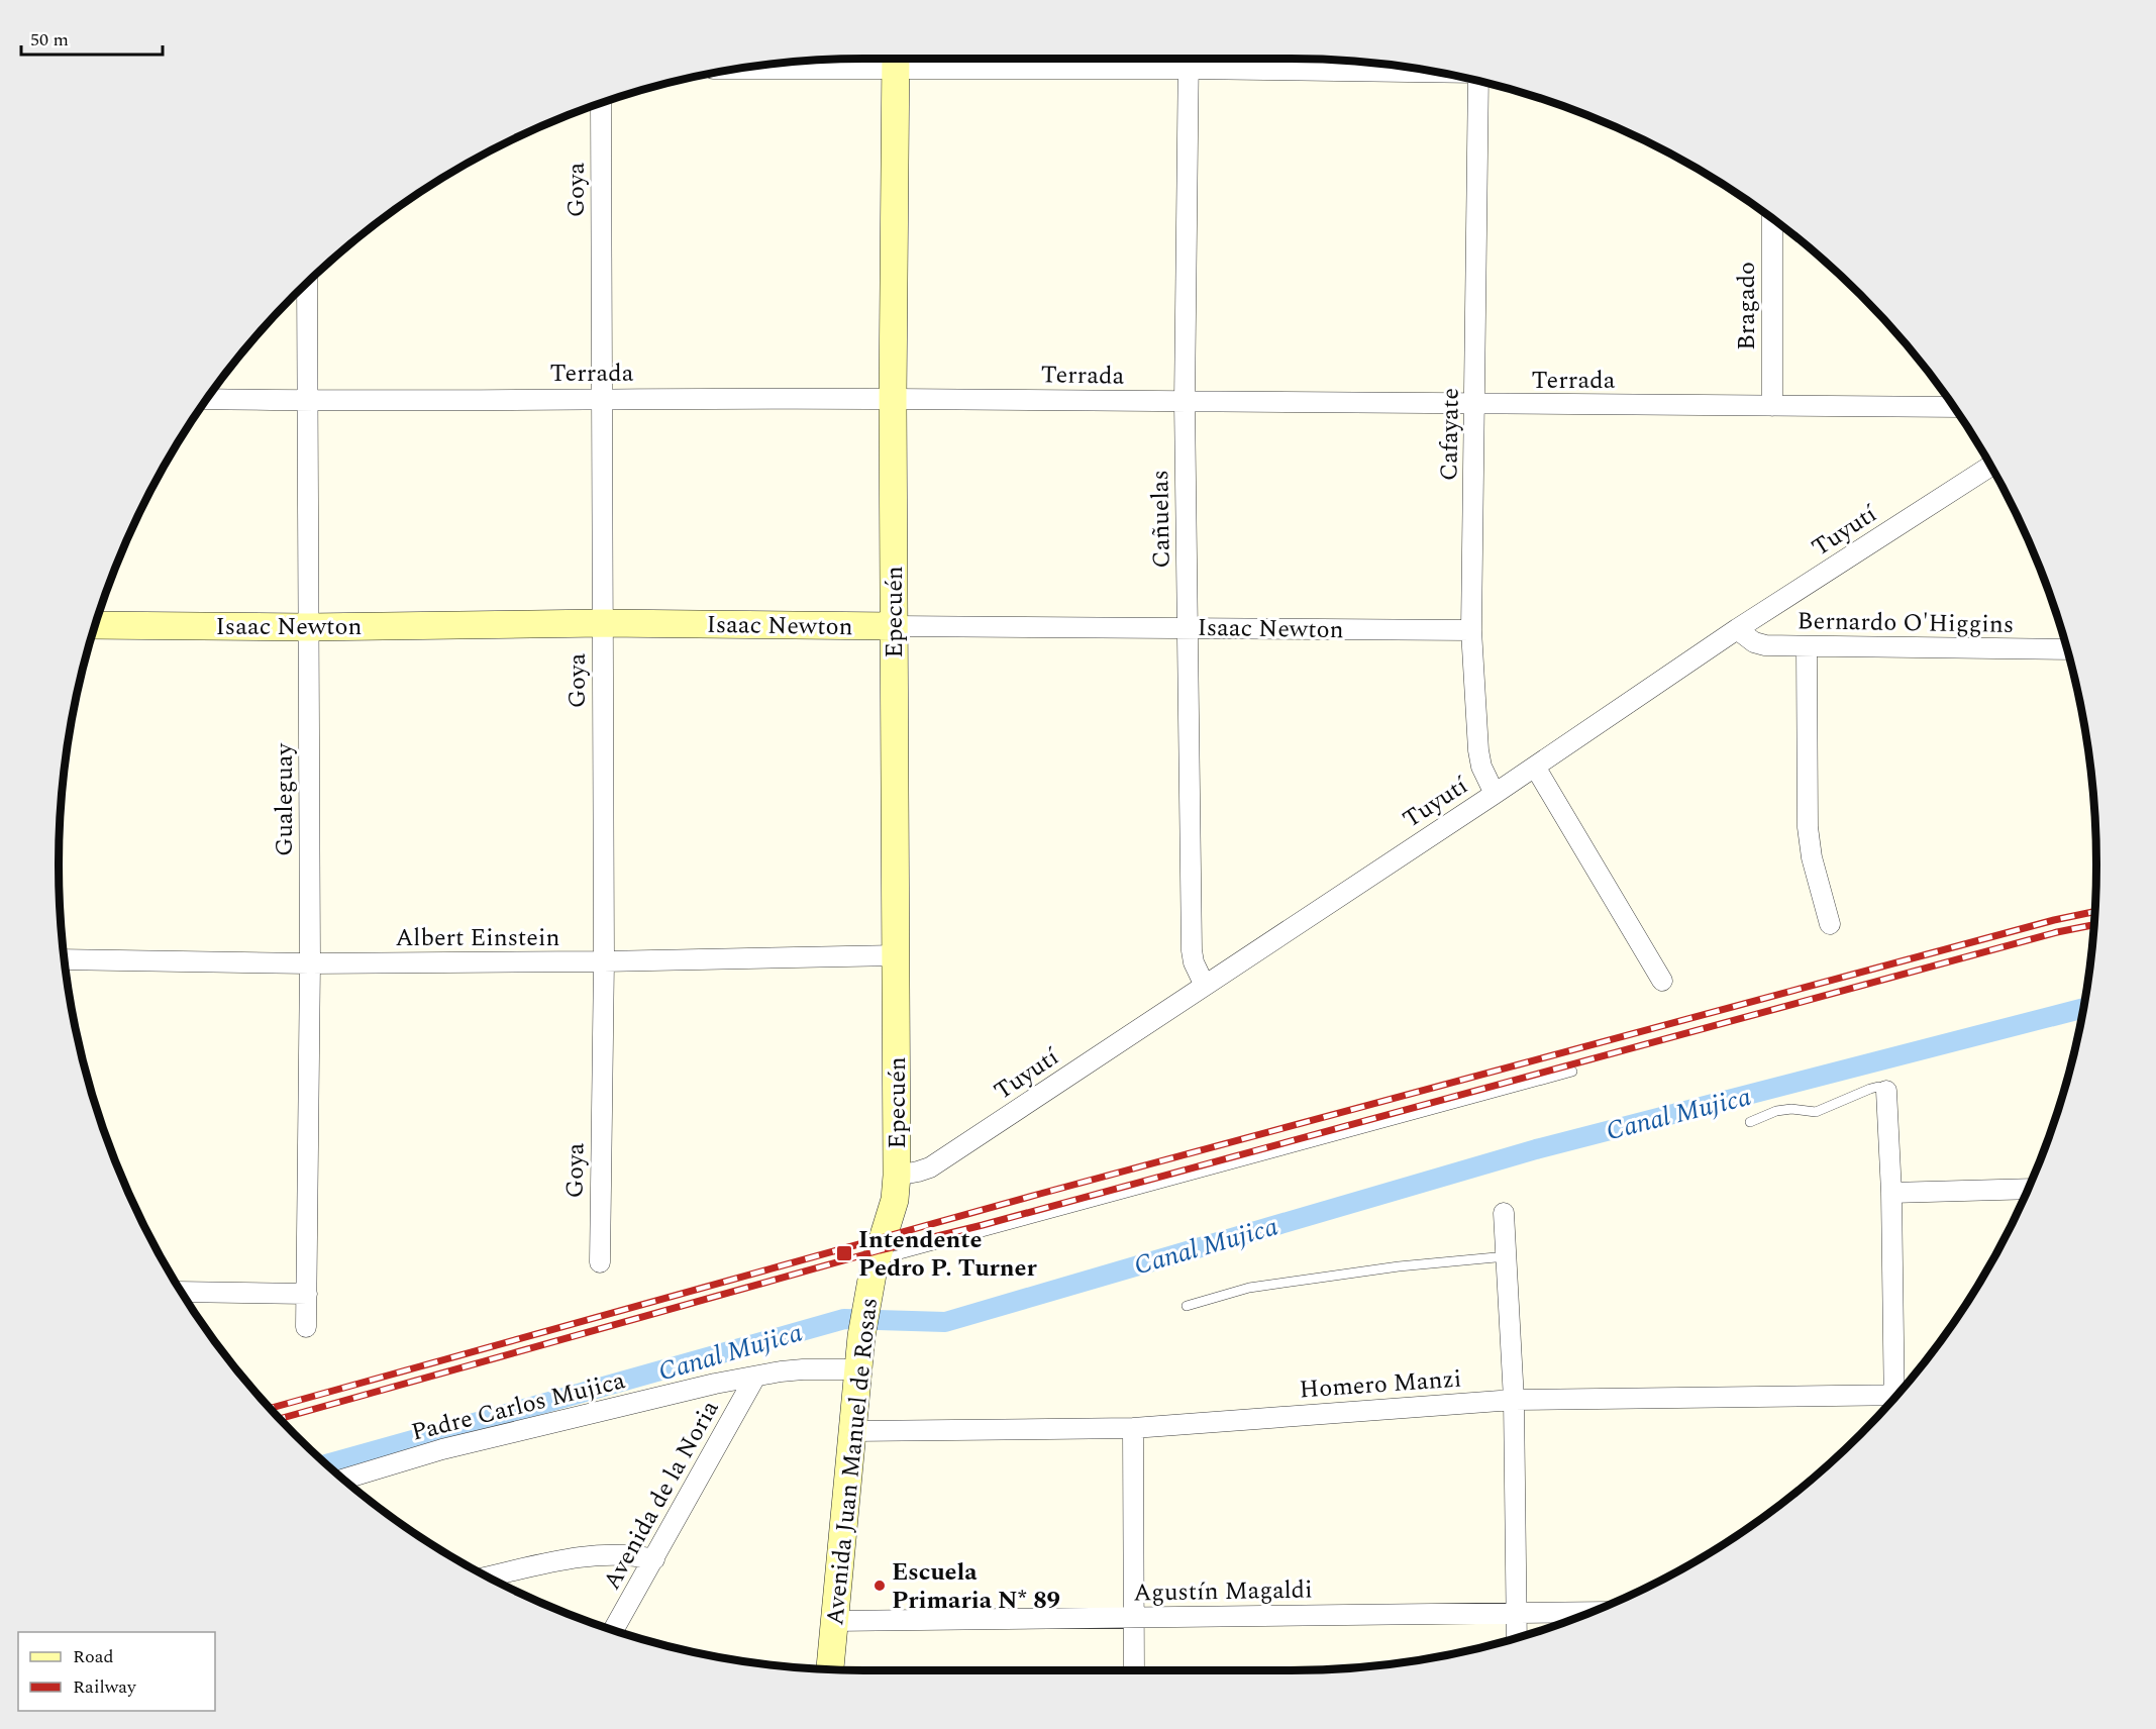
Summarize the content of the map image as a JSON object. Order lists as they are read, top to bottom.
{
  "streets": {
    "street": [
      "Goya",
      "Bragado",
      "Terrada",
      "Cafayate",
      "Cañuelas",
      "Tuyutí",
      "Epecuén",
      "Bernardo O'Higgins",
      "Isaac Newton",
      "Gualeguay",
      "Albert Einstein",
      "Homero Manzi",
      "Padre Carlos Mujica",
      "Avenida Juan Manuel de Rosas",
      "Avenida de la Noria",
      "Agustín Magaldi"
    ]
  },
  "crossings": [
    ["Goya", "Terrada"],
    ["Goya", "Isaac Newton"],
    ["Goya", "Albert Einstein"],
    ["Bragado", "Terrada"],
    ["Terrada", "Cafayate"],
    ["Terrada", "Cañuelas"],
    ["Terrada", "Epecuén"],
    ["Terrada", "Gualeguay"],
    ["Cafayate", "Tuyutí"],
    ["Cafayate", "Isaac Newton"],
    ["Cañuelas", "Tuyutí"],
    ["Cañuelas", "Isaac Newton"],
    ["Tuyutí", "Epecuén"],
    ["Tuyutí", "Bernardo O'Higgins"],
    ["Tuyutí", "Avenida Juan Manuel de Rosas"],
    ["Epecuén", "Isaac Newton"],
    ["Epecuén", "Albert Einstein"],
    ["Epecuén", "Avenida Juan Manuel de Rosas"],
    ["Isaac Newton", "Gualeguay"],
    ["Gualeguay", "Albert Einstein"],
    ["Homero Manzi", "Avenida Juan Manuel de Rosas"],
    ["Padre Carlos Mujica", "Avenida Juan Manuel de Rosas"],
    ["Padre Carlos Mujica", "Avenida de la Noria"],
    ["Avenida Juan Manuel de Rosas", "Agustín Magaldi"]
  ],
  "water": ["Canal Mujica"],
  "places": {
    "transit": ["Intendente Pedro P. Turner"],
    "other": ["Escuela Primaria N* 89"]
  },
  "legend": ["Road", "Railway"],
  "scale_bar": "50 m"
}
